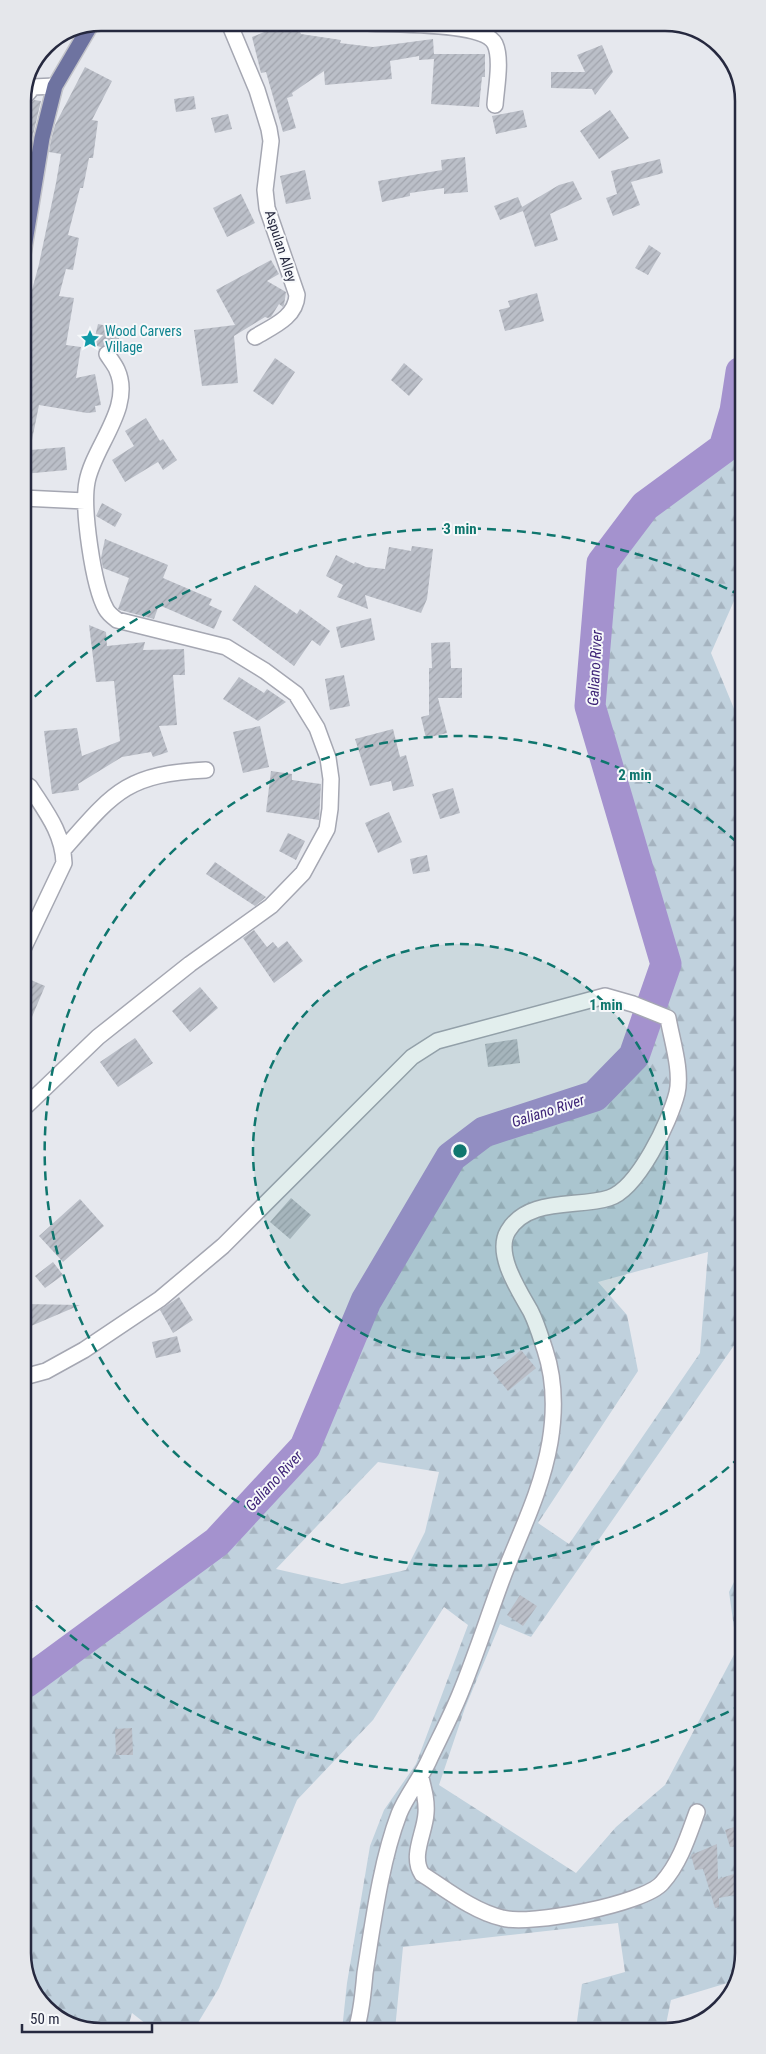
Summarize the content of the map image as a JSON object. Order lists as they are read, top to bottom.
{
  "streets": {
    "street": ["Aspulan Alley"]
  },
  "water": ["Galiano River"],
  "places": {
    "place": ["Wood Carvers Village"]
  },
  "scale_bar": "50 m",
  "rings": ["3 min", "2 min", "1 min"]
}
